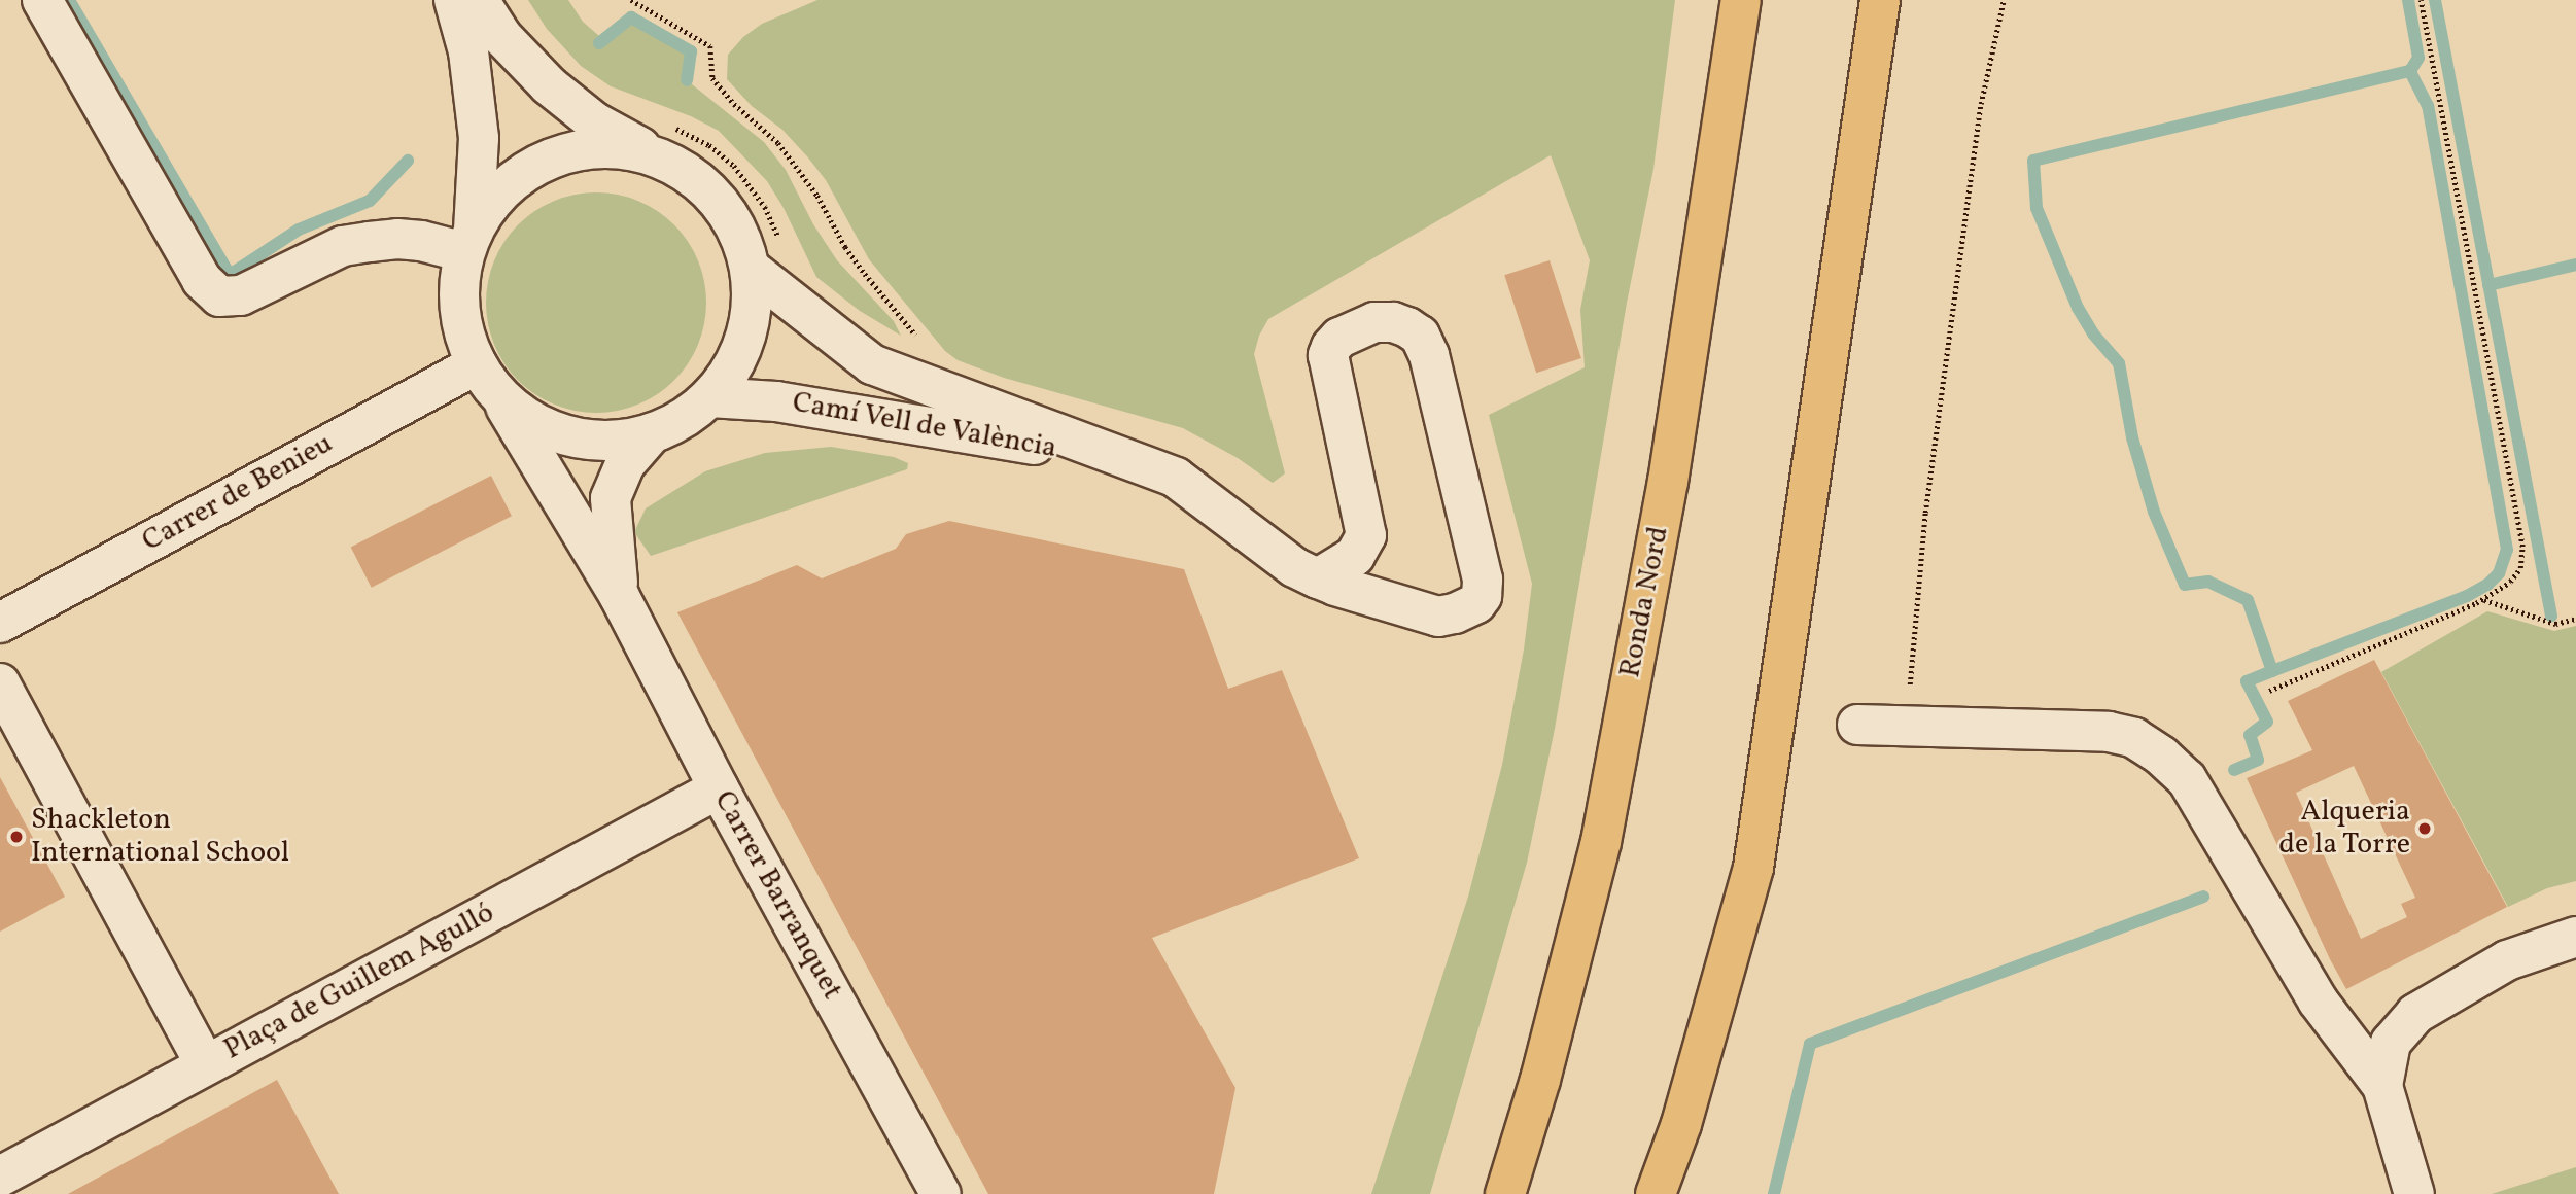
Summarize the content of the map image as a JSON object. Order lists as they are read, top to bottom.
{
  "streets": {
    "highway": ["Ronda Nord"],
    "street": [
      "Camí Vell de València",
      "Carrer de Benieu",
      "Carrer Barranquet",
      "Plaça de Guillem Agulló"
    ]
  },
  "crossings": [
    ["Carrer de Benieu", "Carrer Barranquet"],
    ["Carrer Barranquet", "Plaça de Guillem Agulló"]
  ],
  "places": ["Alqueria de la Torre", "Shackleton International School"]
}
